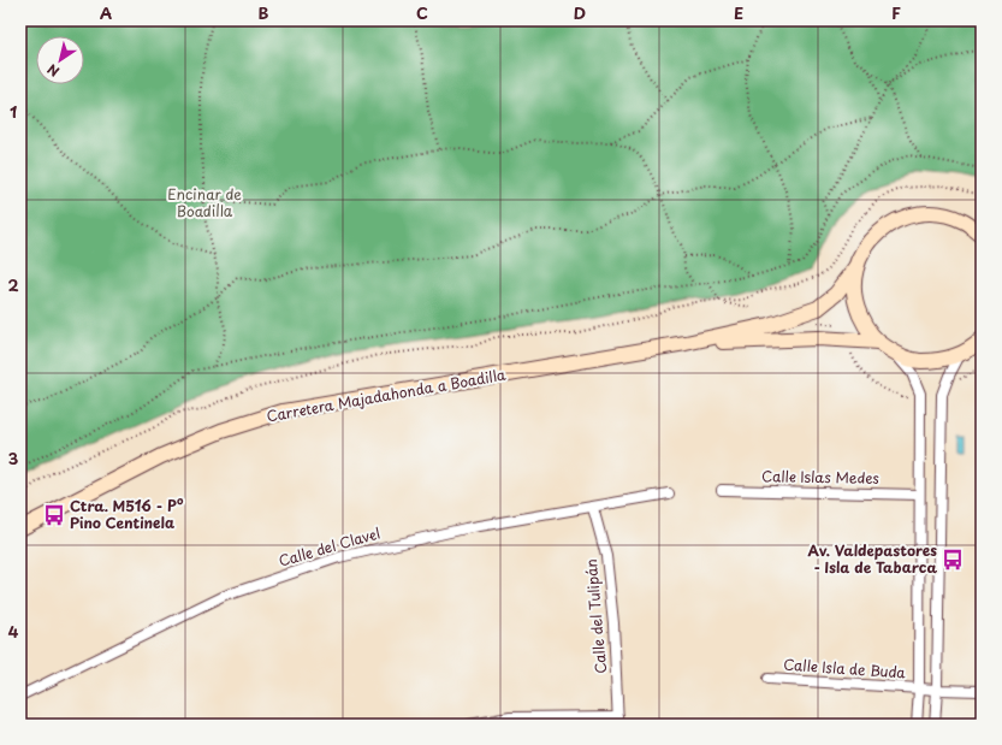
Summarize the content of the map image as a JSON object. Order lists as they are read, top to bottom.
{
  "streets": {
    "street": [
      "Carretera Majadahonda a Boadilla",
      "Calle Islas Medes",
      "Calle del Clavel",
      "Calle del Tulipán",
      "Calle Isla de Buda"
    ]
  },
  "crossings": [
    ["Calle del Clavel", "Calle del Tulipán"]
  ],
  "parks": ["Encinar de Boadilla"],
  "places": {
    "bus stop": ["Ctra. M516 - Pº Pino Centinela", "Av. Valdepastores - Isla de Tabarca"]
  },
  "north": "bottom left",
  "grid": {
    "columns": [
      "A",
      "B",
      "C",
      "D",
      "E",
      "F"
    ],
    "rows": [
      "1",
      "2",
      "3",
      "4"
    ]
  }
}
